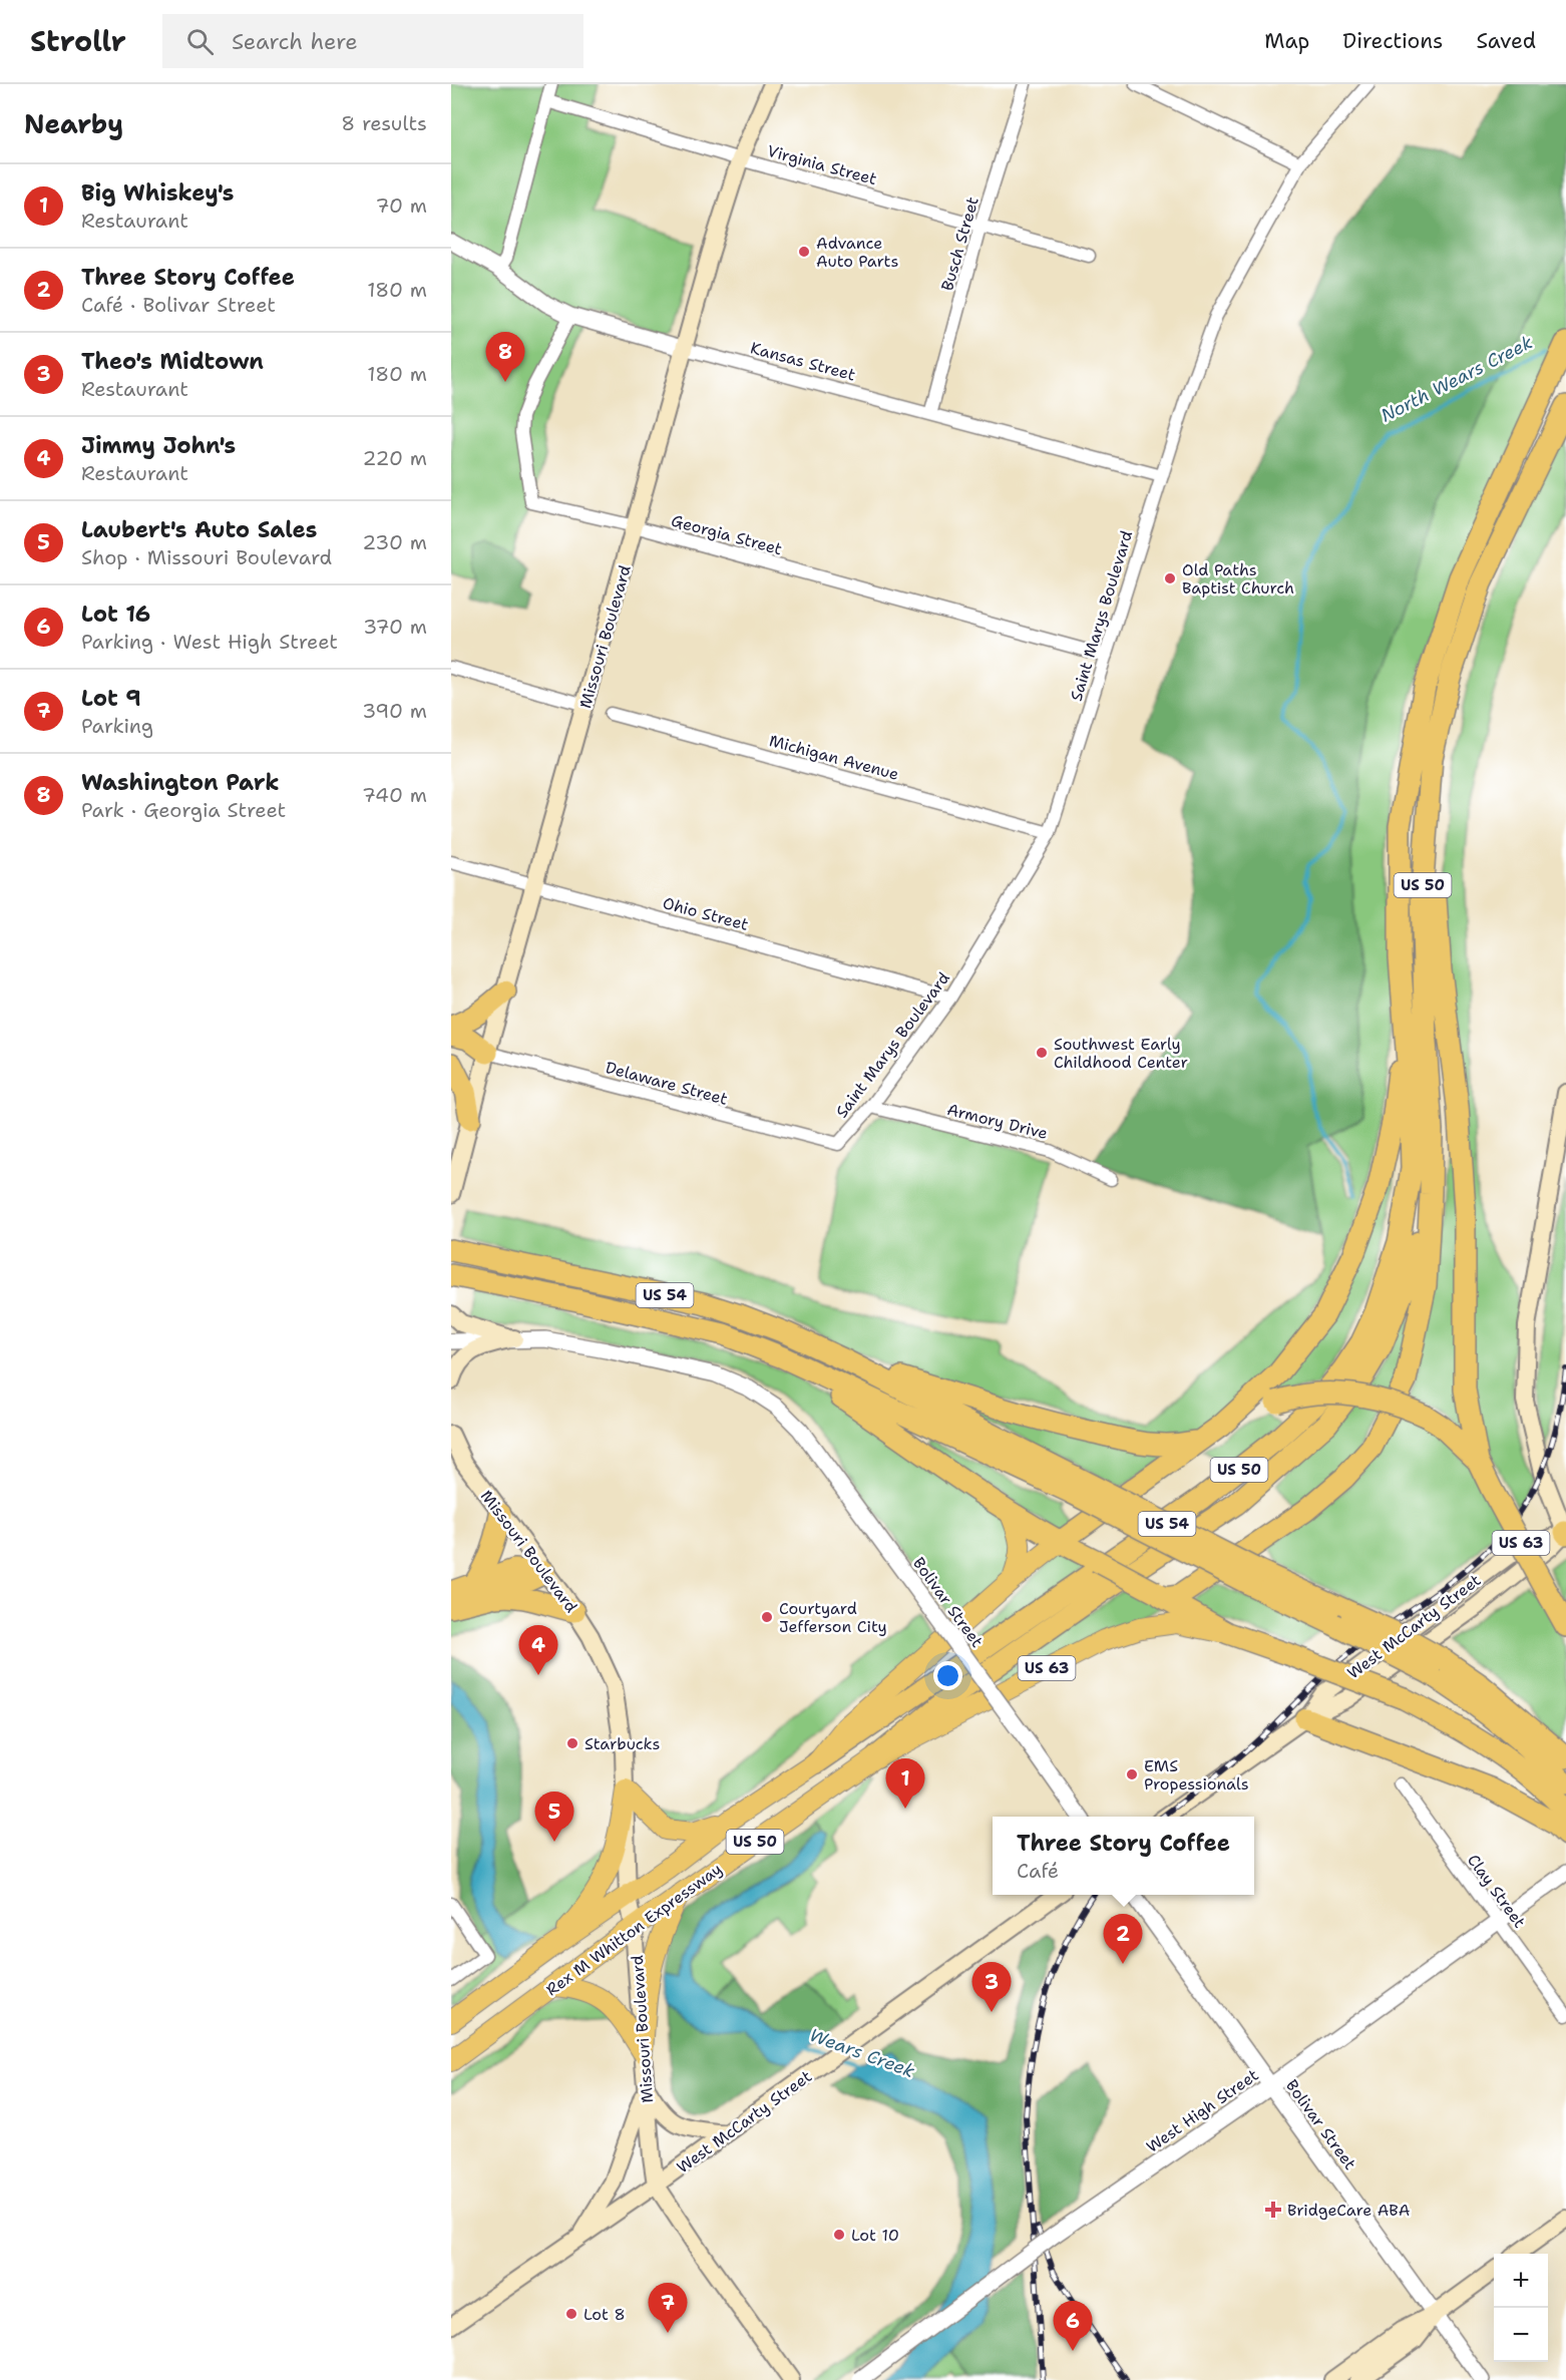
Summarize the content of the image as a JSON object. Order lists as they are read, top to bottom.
{
  "streets": {
    "highway": [
      "US 50",
      "US 54",
      "US 63",
      "Rex M Whitton Expressway"
    ],
    "main road": ["Missouri Boulevard", "West McCarty Street"],
    "street": [
      "Virginia Street",
      "Busch Street",
      "Kansas Street",
      "Georgia Street",
      "Saint Marys Boulevard",
      "Michigan Avenue",
      "Ohio Street",
      "Delaware Street",
      "Armory Drive",
      "Bolivar Street",
      "Clay Street",
      "West High Street"
    ]
  },
  "crossings": [
    ["Virginia Street", "Busch Street"],
    ["Virginia Street", "Missouri Boulevard"],
    ["Busch Street", "Kansas Street"],
    ["Kansas Street", "Georgia Street"],
    ["Kansas Street", "Saint Marys Boulevard"],
    ["Kansas Street", "Missouri Boulevard"],
    ["Georgia Street", "Saint Marys Boulevard"],
    ["Georgia Street", "Missouri Boulevard"],
    ["Saint Marys Boulevard", "Michigan Avenue"],
    ["Saint Marys Boulevard", "Ohio Street"],
    ["Saint Marys Boulevard", "Delaware Street"],
    ["Saint Marys Boulevard", "Armory Drive"],
    ["Missouri Boulevard", "Ohio Street"],
    ["Missouri Boulevard", "Delaware Street"],
    ["Missouri Boulevard", "West McCarty Street"],
    ["Missouri Boulevard", "Rex M Whitton Expressway"],
    ["US 50", "US 63"],
    ["US 50", "Rex M Whitton Expressway"],
    ["US 63", "Rex M Whitton Expressway"],
    ["Bolivar Street", "West High Street"],
    ["Clay Street", "West High Street"]
  ],
  "water": ["North Wears Creek", "Wears Creek"],
  "places": {
    "other": [
      "Advance Auto Parts",
      "Old Paths Baptist Church",
      "Southwest Early Childhood Center",
      "Courtyard Jefferson City",
      "Starbucks",
      "EMS Propessionals",
      "Lot 10",
      "Lot 8"
    ],
    "health": ["BridgeCare ABA"]
  },
  "page": {
    "header": "Strollr",
    "search": "Search here",
    "nav": ["Map", "Directions", "Saved"],
    "heading": ["Nearby", "8 results"],
    "list": [
      {
        "mark": "1",
        "name": "Big Whiskey's",
        "note": "Restaurant",
        "value": "70 m"
      },
      {
        "mark": "2",
        "name": "Three Story Coffee",
        "note": "Café · Bolivar Street",
        "value": "180 m"
      },
      {
        "mark": "3",
        "name": "Theo's Midtown",
        "note": "Restaurant",
        "value": "180 m"
      },
      {
        "mark": "4",
        "name": "Jimmy John's",
        "note": "Restaurant",
        "value": "220 m"
      },
      {
        "mark": "5",
        "name": "Laubert's Auto Sales",
        "note": "Shop · Missouri Boulevard",
        "value": "230 m"
      },
      {
        "mark": "6",
        "name": "Lot 16",
        "note": "Parking · West High Street",
        "value": "370 m"
      },
      {
        "mark": "7",
        "name": "Lot 9",
        "note": "Parking",
        "value": "390 m"
      },
      {
        "mark": "8",
        "name": "Washington Park",
        "note": "Park · Georgia Street",
        "value": "740 m"
      }
    ],
    "pins": [
      "8",
      "4",
      "1",
      "5",
      "2",
      "3",
      "7",
      "6"
    ],
    "popup": ["Three Story Coffee", "Café"],
    "map_buttons": ["+", "−"]
  }
}
